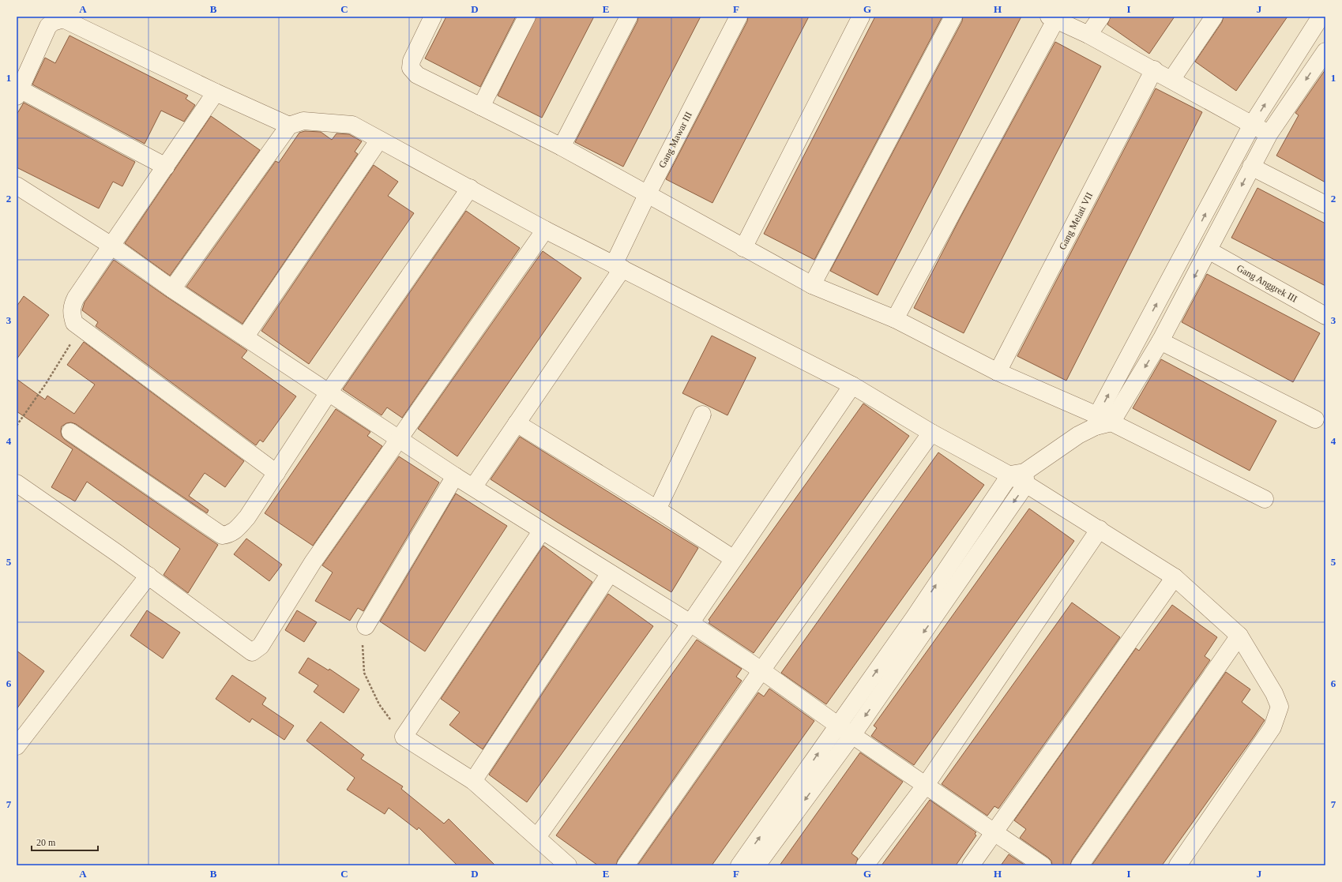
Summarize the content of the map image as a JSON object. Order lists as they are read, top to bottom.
{
  "streets": {
    "street": ["Gang Mawar III", "Gang Melati VII", "Gang Anggrek III"]
  },
  "scale_bar": "20 m",
  "grid": {
    "columns": [
      "A",
      "B",
      "C",
      "D",
      "E",
      "F",
      "G",
      "H",
      "I",
      "J"
    ],
    "rows": [
      "1",
      "2",
      "3",
      "4",
      "5",
      "6",
      "7"
    ]
  }
}
